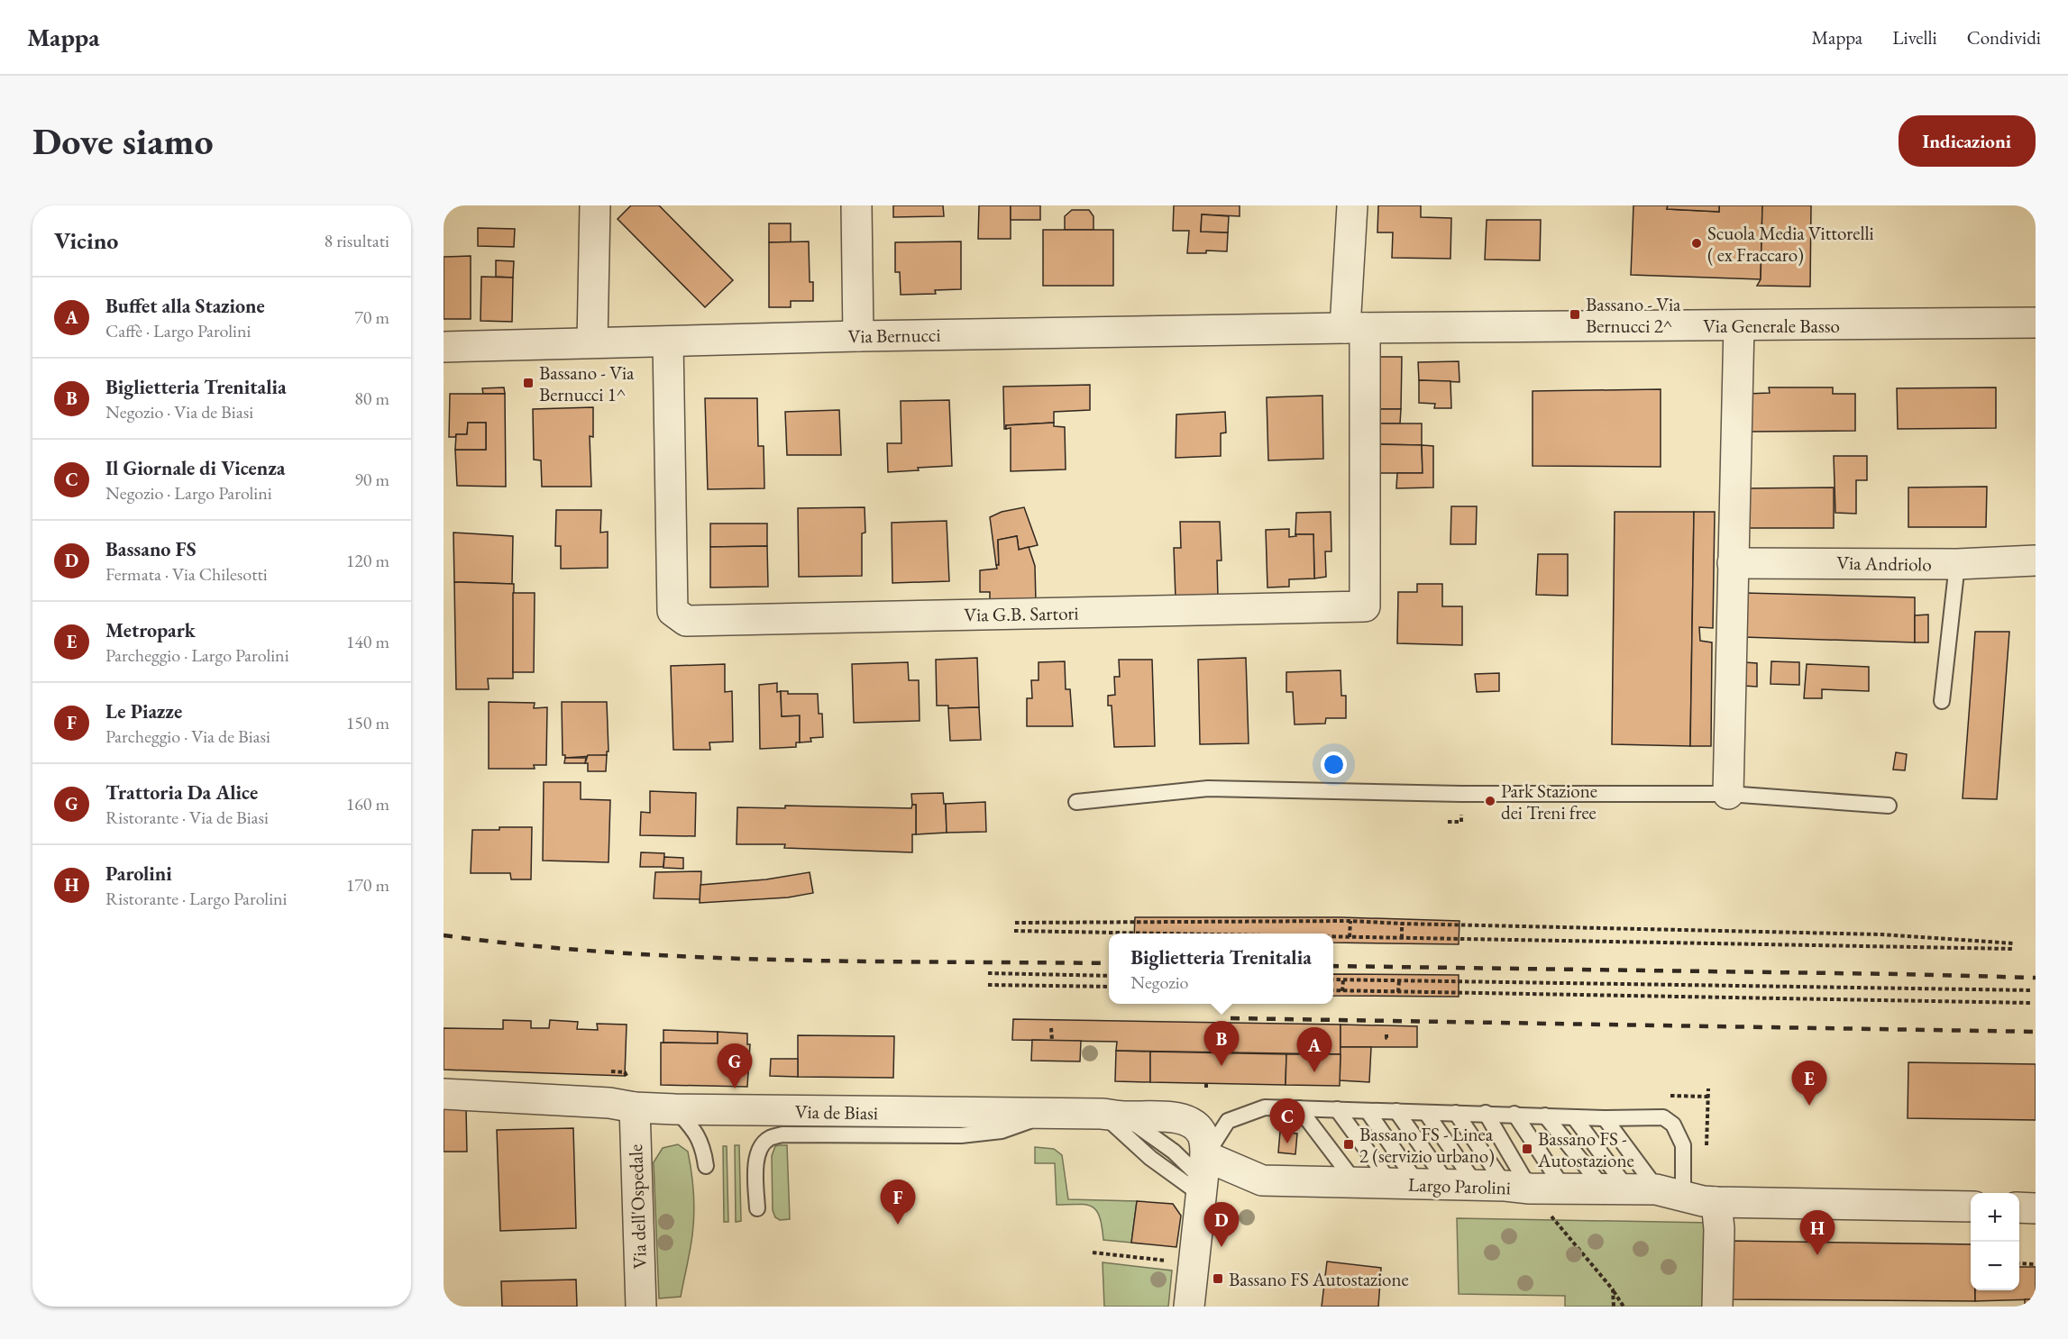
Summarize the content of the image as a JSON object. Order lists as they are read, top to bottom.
{
  "streets": {
    "street": [
      "Via Generale Basso",
      "Via Bernucci",
      "Via Andriolo",
      "Via G.B. Sartori",
      "Via de Biasi",
      "Largo Parolini",
      "Via dell'Ospedale"
    ]
  },
  "crossings": [
    ["Via Generale Basso", "Via Bernucci"],
    ["Via Generale Basso", "Via G.B. Sartori"],
    ["Via Bernucci", "Via G.B. Sartori"],
    ["Via de Biasi", "Largo Parolini"],
    ["Via de Biasi", "Via dell'Ospedale"]
  ],
  "places": {
    "other": ["Scuola Media Vittorelli ( ex Fraccaro)", "Park Stazione dei Treni free"],
    "transit": [
      "Bassano - Via Bernucci 2^",
      "Bassano - Via Bernucci 1^",
      "Bassano FS - Linea 2 (servizio urbano)",
      "Bassano FS - Autostazione",
      "Bassano FS Autostazione"
    ]
  },
  "page": {
    "header": "Mappa",
    "nav": ["Mappa", "Livelli", "Condividi"],
    "buttons": "Indicazioni",
    "title": "Dove siamo",
    "heading": ["Vicino", "8 risultati"],
    "list": [
      {
        "mark": "A",
        "name": "Buffet alla Stazione",
        "note": "Caffè · Largo Parolini",
        "value": "70 m"
      },
      {
        "mark": "B",
        "name": "Biglietteria Trenitalia",
        "note": "Negozio · Via de Biasi",
        "value": "80 m"
      },
      {
        "mark": "C",
        "name": "Il Giornale di Vicenza",
        "note": "Negozio · Largo Parolini",
        "value": "90 m"
      },
      {
        "mark": "D",
        "name": "Bassano FS",
        "note": "Fermata · Via Chilesotti",
        "value": "120 m"
      },
      {
        "mark": "E",
        "name": "Metropark",
        "note": "Parcheggio · Largo Parolini",
        "value": "140 m"
      },
      {
        "mark": "F",
        "name": "Le Piazze",
        "note": "Parcheggio · Via de Biasi",
        "value": "150 m"
      },
      {
        "mark": "G",
        "name": "Trattoria Da Alice",
        "note": "Ristorante · Via de Biasi",
        "value": "160 m"
      },
      {
        "mark": "H",
        "name": "Parolini",
        "note": "Ristorante · Largo Parolini",
        "value": "170 m"
      }
    ],
    "popup": ["Biglietteria Trenitalia", "Negozio"],
    "pins": [
      "B",
      "A",
      "G",
      "E",
      "C",
      "F",
      "D",
      "H"
    ],
    "map_buttons": ["+", "−"]
  }
}
